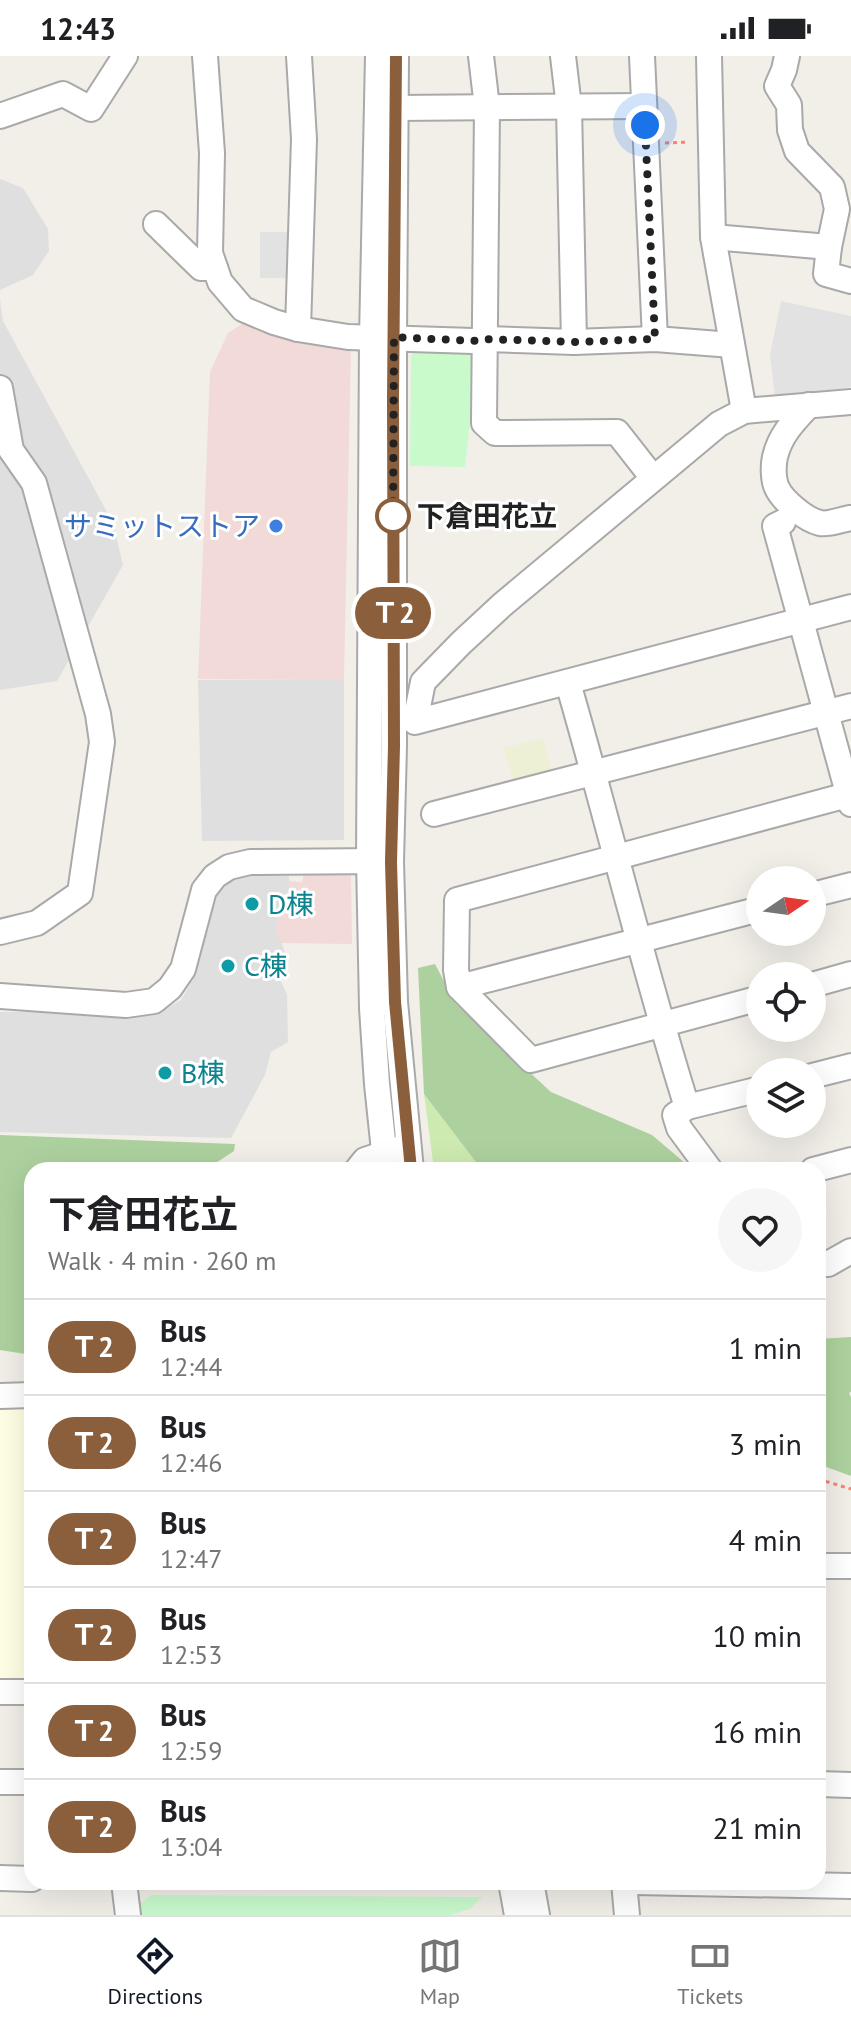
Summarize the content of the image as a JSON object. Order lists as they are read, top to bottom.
{
  "places": [
    "下倉田花立",
    "サミットストア",
    "D棟",
    "C棟",
    "B棟"
  ],
  "lines": ["bus line Ｔ2"],
  "north": "right",
  "page": {
    "status": "12:43",
    "on_map": "Ｔ2",
    "heading": ["下倉田花立", "Walk · 4 min · 260 m"],
    "list": [
      {
        "mark": "Ｔ2",
        "name": "Bus",
        "note": "12:44",
        "value": "1 min"
      },
      {
        "mark": "Ｔ2",
        "name": "Bus",
        "note": "12:46",
        "value": "3 min"
      },
      {
        "mark": "Ｔ2",
        "name": "Bus",
        "note": "12:47",
        "value": "4 min"
      },
      {
        "mark": "Ｔ2",
        "name": "Bus",
        "note": "12:53",
        "value": "10 min"
      },
      {
        "mark": "Ｔ2",
        "name": "Bus",
        "note": "12:59",
        "value": "16 min"
      },
      {
        "mark": "Ｔ2",
        "name": "Bus",
        "note": "13:04",
        "value": "21 min"
      }
    ],
    "tabs": ["Directions", "Map", "Tickets"]
  }
}
